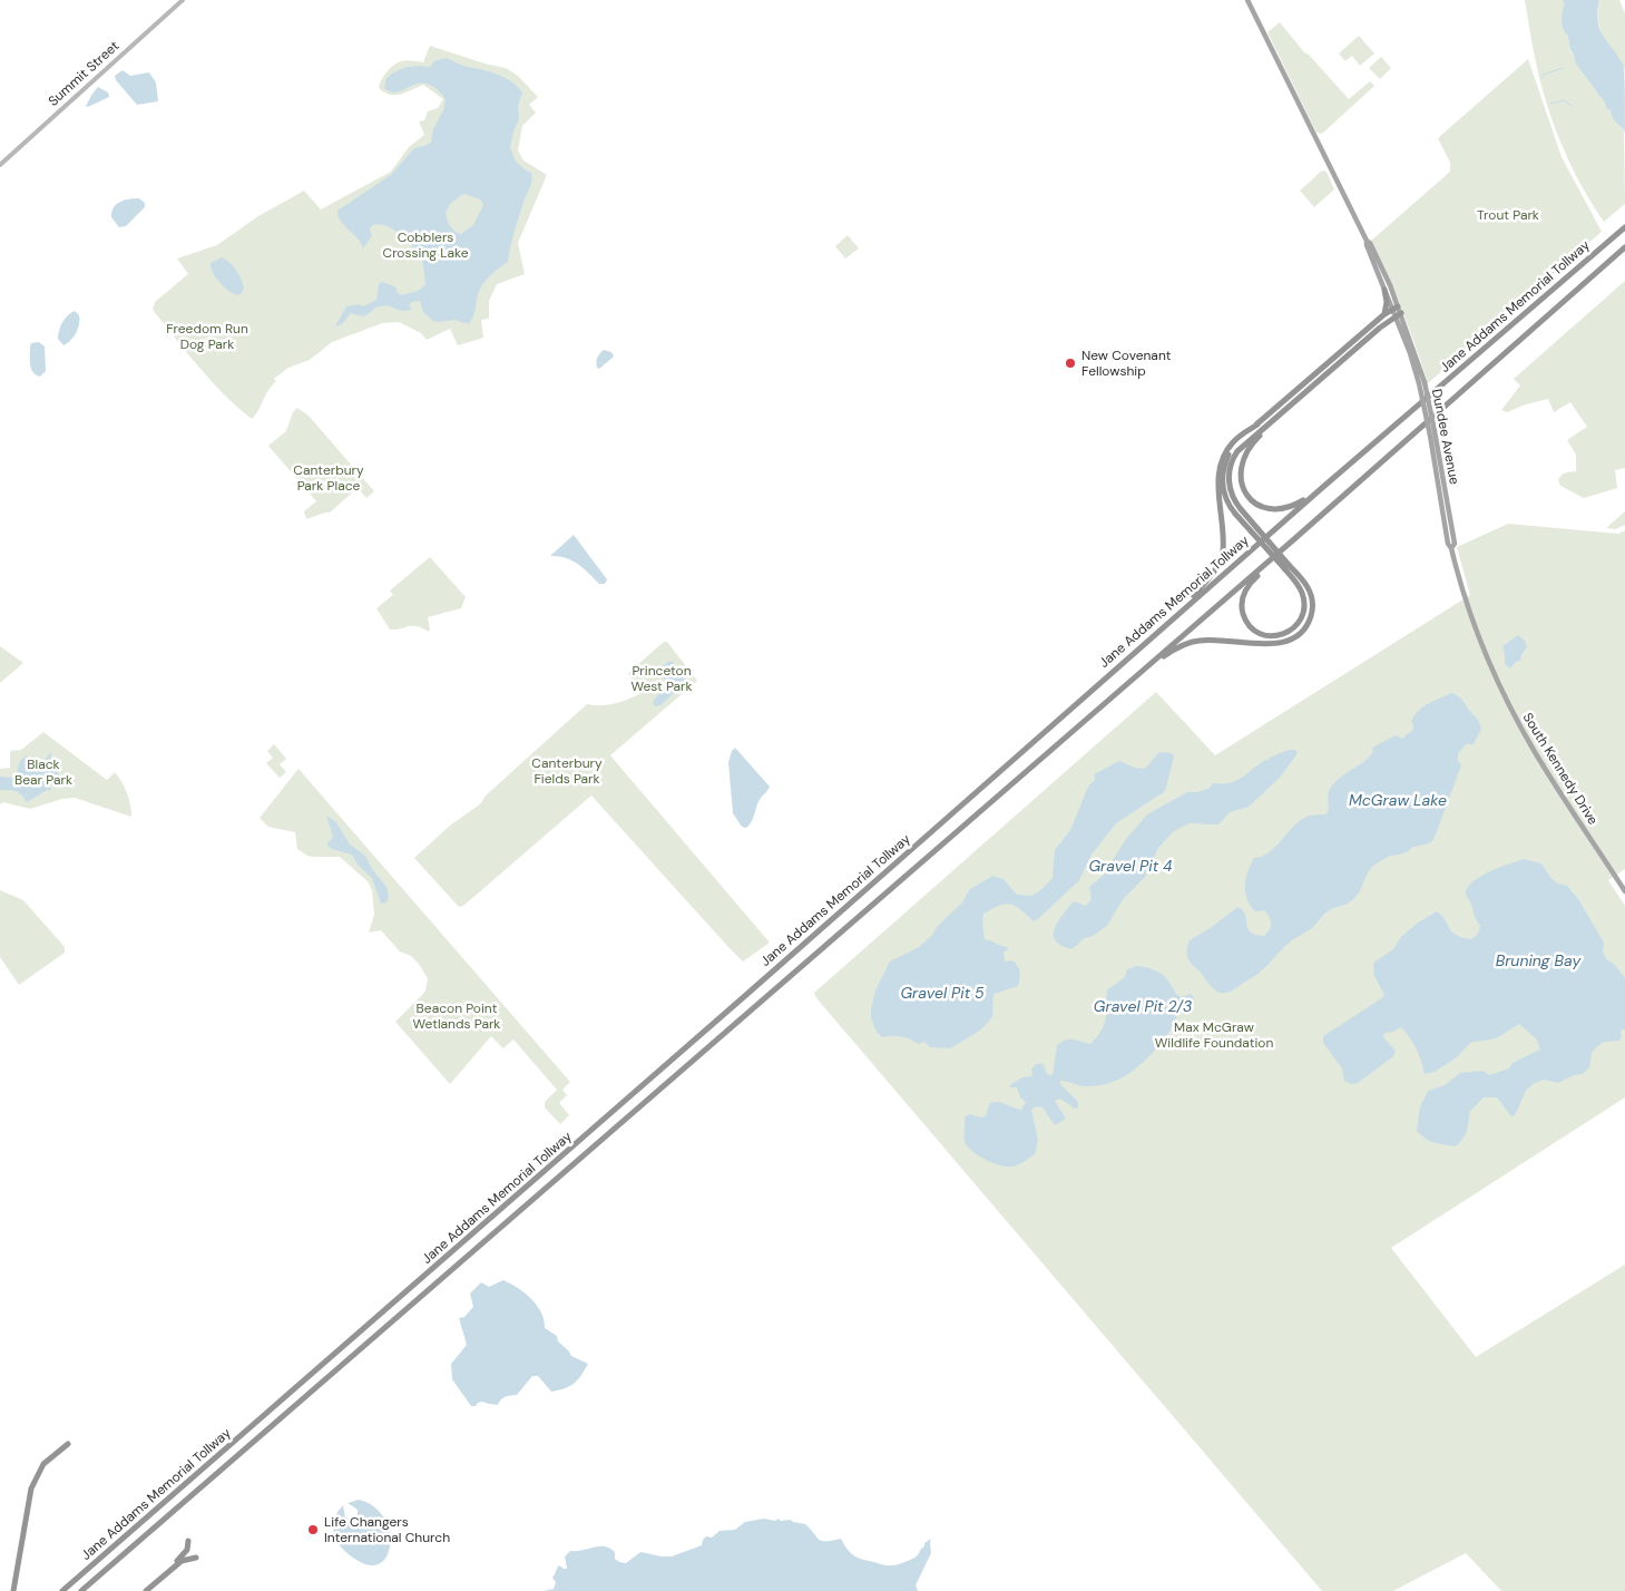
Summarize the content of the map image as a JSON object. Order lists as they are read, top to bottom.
{
  "streets": {
    "highway": ["Jane Addams Memorial Tollway"],
    "main road": ["Summit Street", "Dundee Avenue", "South Kennedy Drive"]
  },
  "crossings": [
    ["Dundee Avenue", "South Kennedy Drive"]
  ],
  "water": [
    "McGraw Lake",
    "Gravel Pit 4",
    "Bruning Bay",
    "Gravel Pit 5",
    "Gravel Pit 2/3"
  ],
  "parks": [
    "Trout Park",
    "Cobblers Crossing Lake",
    "Freedom Run Dog Park",
    "Canterbury Park Place",
    "Princeton West Park",
    "Canterbury Fields Park",
    "Black Bear Park",
    "Beacon Point Wetlands Park",
    "Max McGraw Wildlife Foundation"
  ],
  "places": ["New Covenant Fellowship", "Life Changers International Church"]
}
